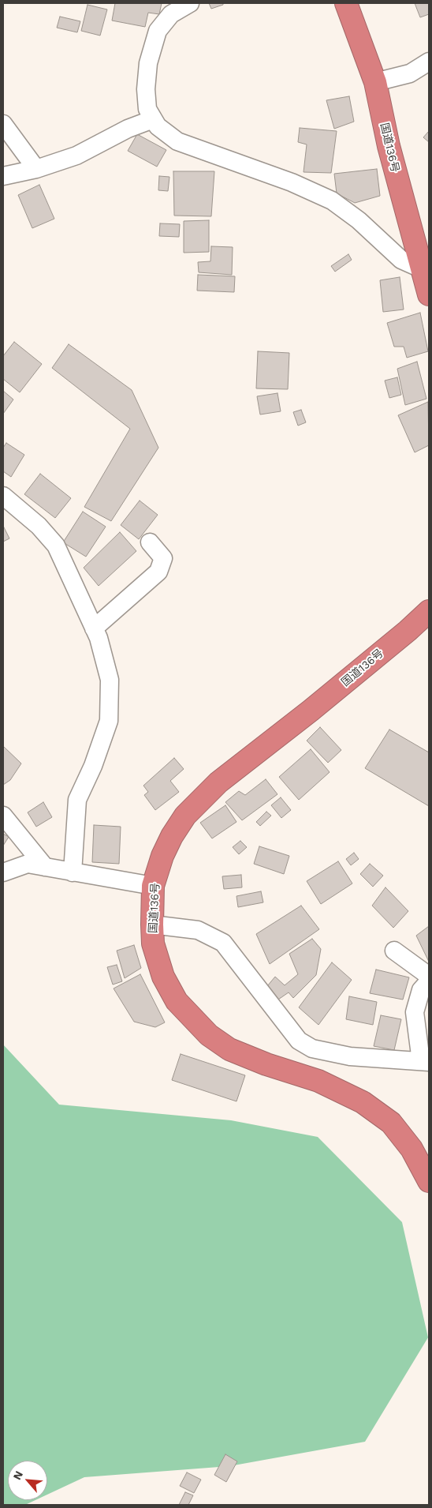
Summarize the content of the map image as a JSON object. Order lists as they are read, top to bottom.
{
  "streets": {
    "highway": ["国道136号"]
  },
  "north": "top left"
}
